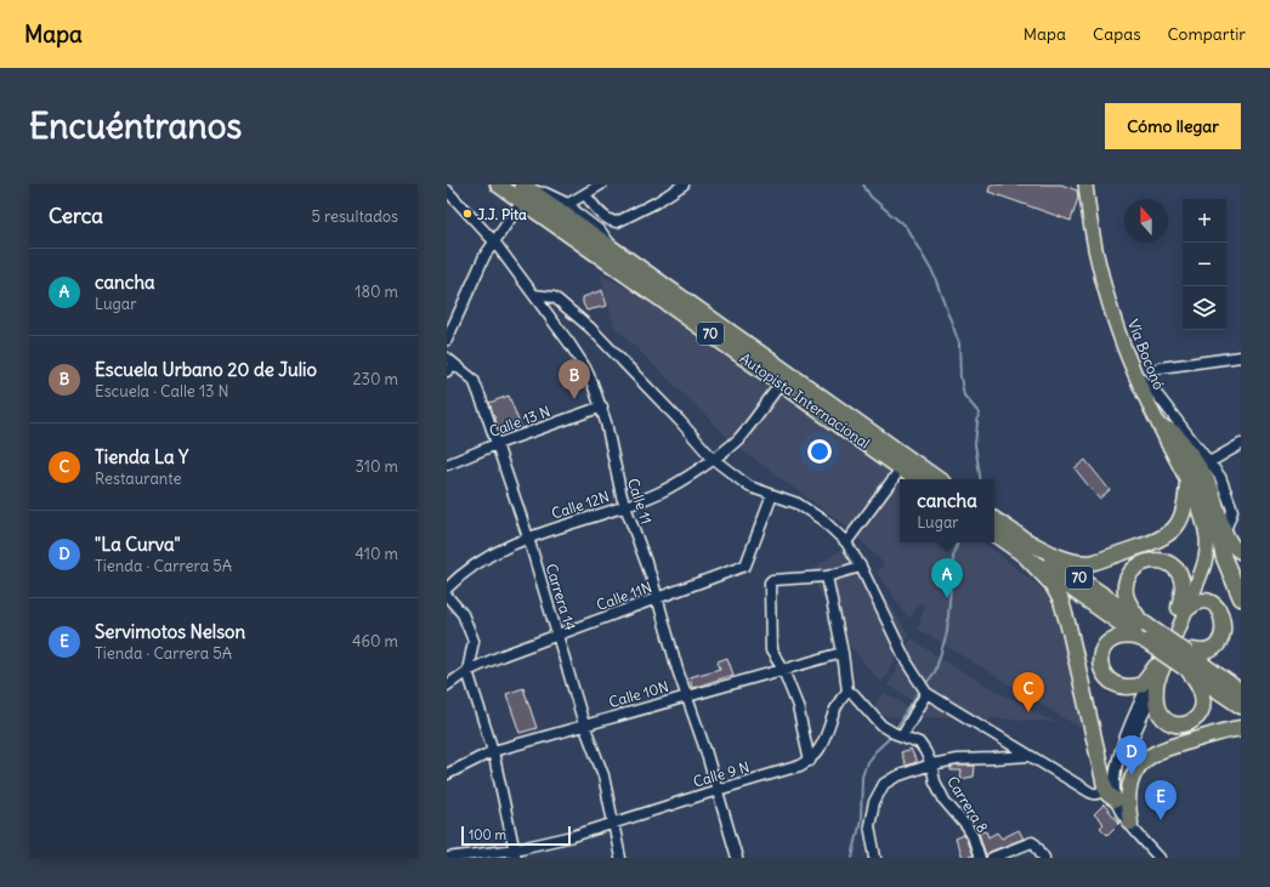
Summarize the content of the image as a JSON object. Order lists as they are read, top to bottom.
{
  "streets": {
    "highway": ["70", "Autopista Internacional"],
    "main road": ["Vía Boconó"],
    "street": [
      "Calle 13 N",
      "Calle 11",
      "Calle 12N",
      "Calle 11N",
      "Carrera 14",
      "Calle 10N",
      "Calle 9 N",
      "Carrera 8"
    ]
  },
  "crossings": [
    ["Autopista Internacional", "Calle 12N"],
    ["Calle 13 N", "Calle 11"],
    ["Calle 13 N", "Carrera 14"],
    ["Calle 11", "Calle 12N"],
    ["Calle 11", "Calle 11N"],
    ["Calle 11", "Calle 10N"],
    ["Calle 11", "Calle 9 N"],
    ["Calle 12N", "Carrera 14"],
    ["Calle 11N", "Carrera 14"],
    ["Carrera 14", "Calle 10N"],
    ["Carrera 14", "Calle 9 N"]
  ],
  "places": ["J.J. Pita"],
  "scale_bar": "100 m",
  "north": "top",
  "page": {
    "header": "Mapa",
    "nav": ["Mapa", "Capas", "Compartir"],
    "buttons": "Cómo llegar",
    "title": "Encuéntranos",
    "heading": ["Cerca", "5 resultados"],
    "map_buttons": ["+", "−"],
    "list": [
      {
        "mark": "A",
        "name": "cancha",
        "note": "Lugar",
        "value": "180 m"
      },
      {
        "mark": "B",
        "name": "Escuela Urbano 20 de Julio",
        "note": "Escuela · Calle 13 N",
        "value": "230 m"
      },
      {
        "mark": "C",
        "name": "Tienda La Y",
        "note": "Restaurante",
        "value": "310 m"
      },
      {
        "mark": "D",
        "name": "\"La Curva\"",
        "note": "Tienda · Carrera 5A",
        "value": "410 m"
      },
      {
        "mark": "E",
        "name": "Servimotos Nelson",
        "note": "Tienda · Carrera 5A",
        "value": "460 m"
      }
    ],
    "pins": [
      "B",
      "A",
      "C",
      "D",
      "E"
    ],
    "popup": ["cancha", "Lugar"],
    "scale": "100 m"
  }
}
